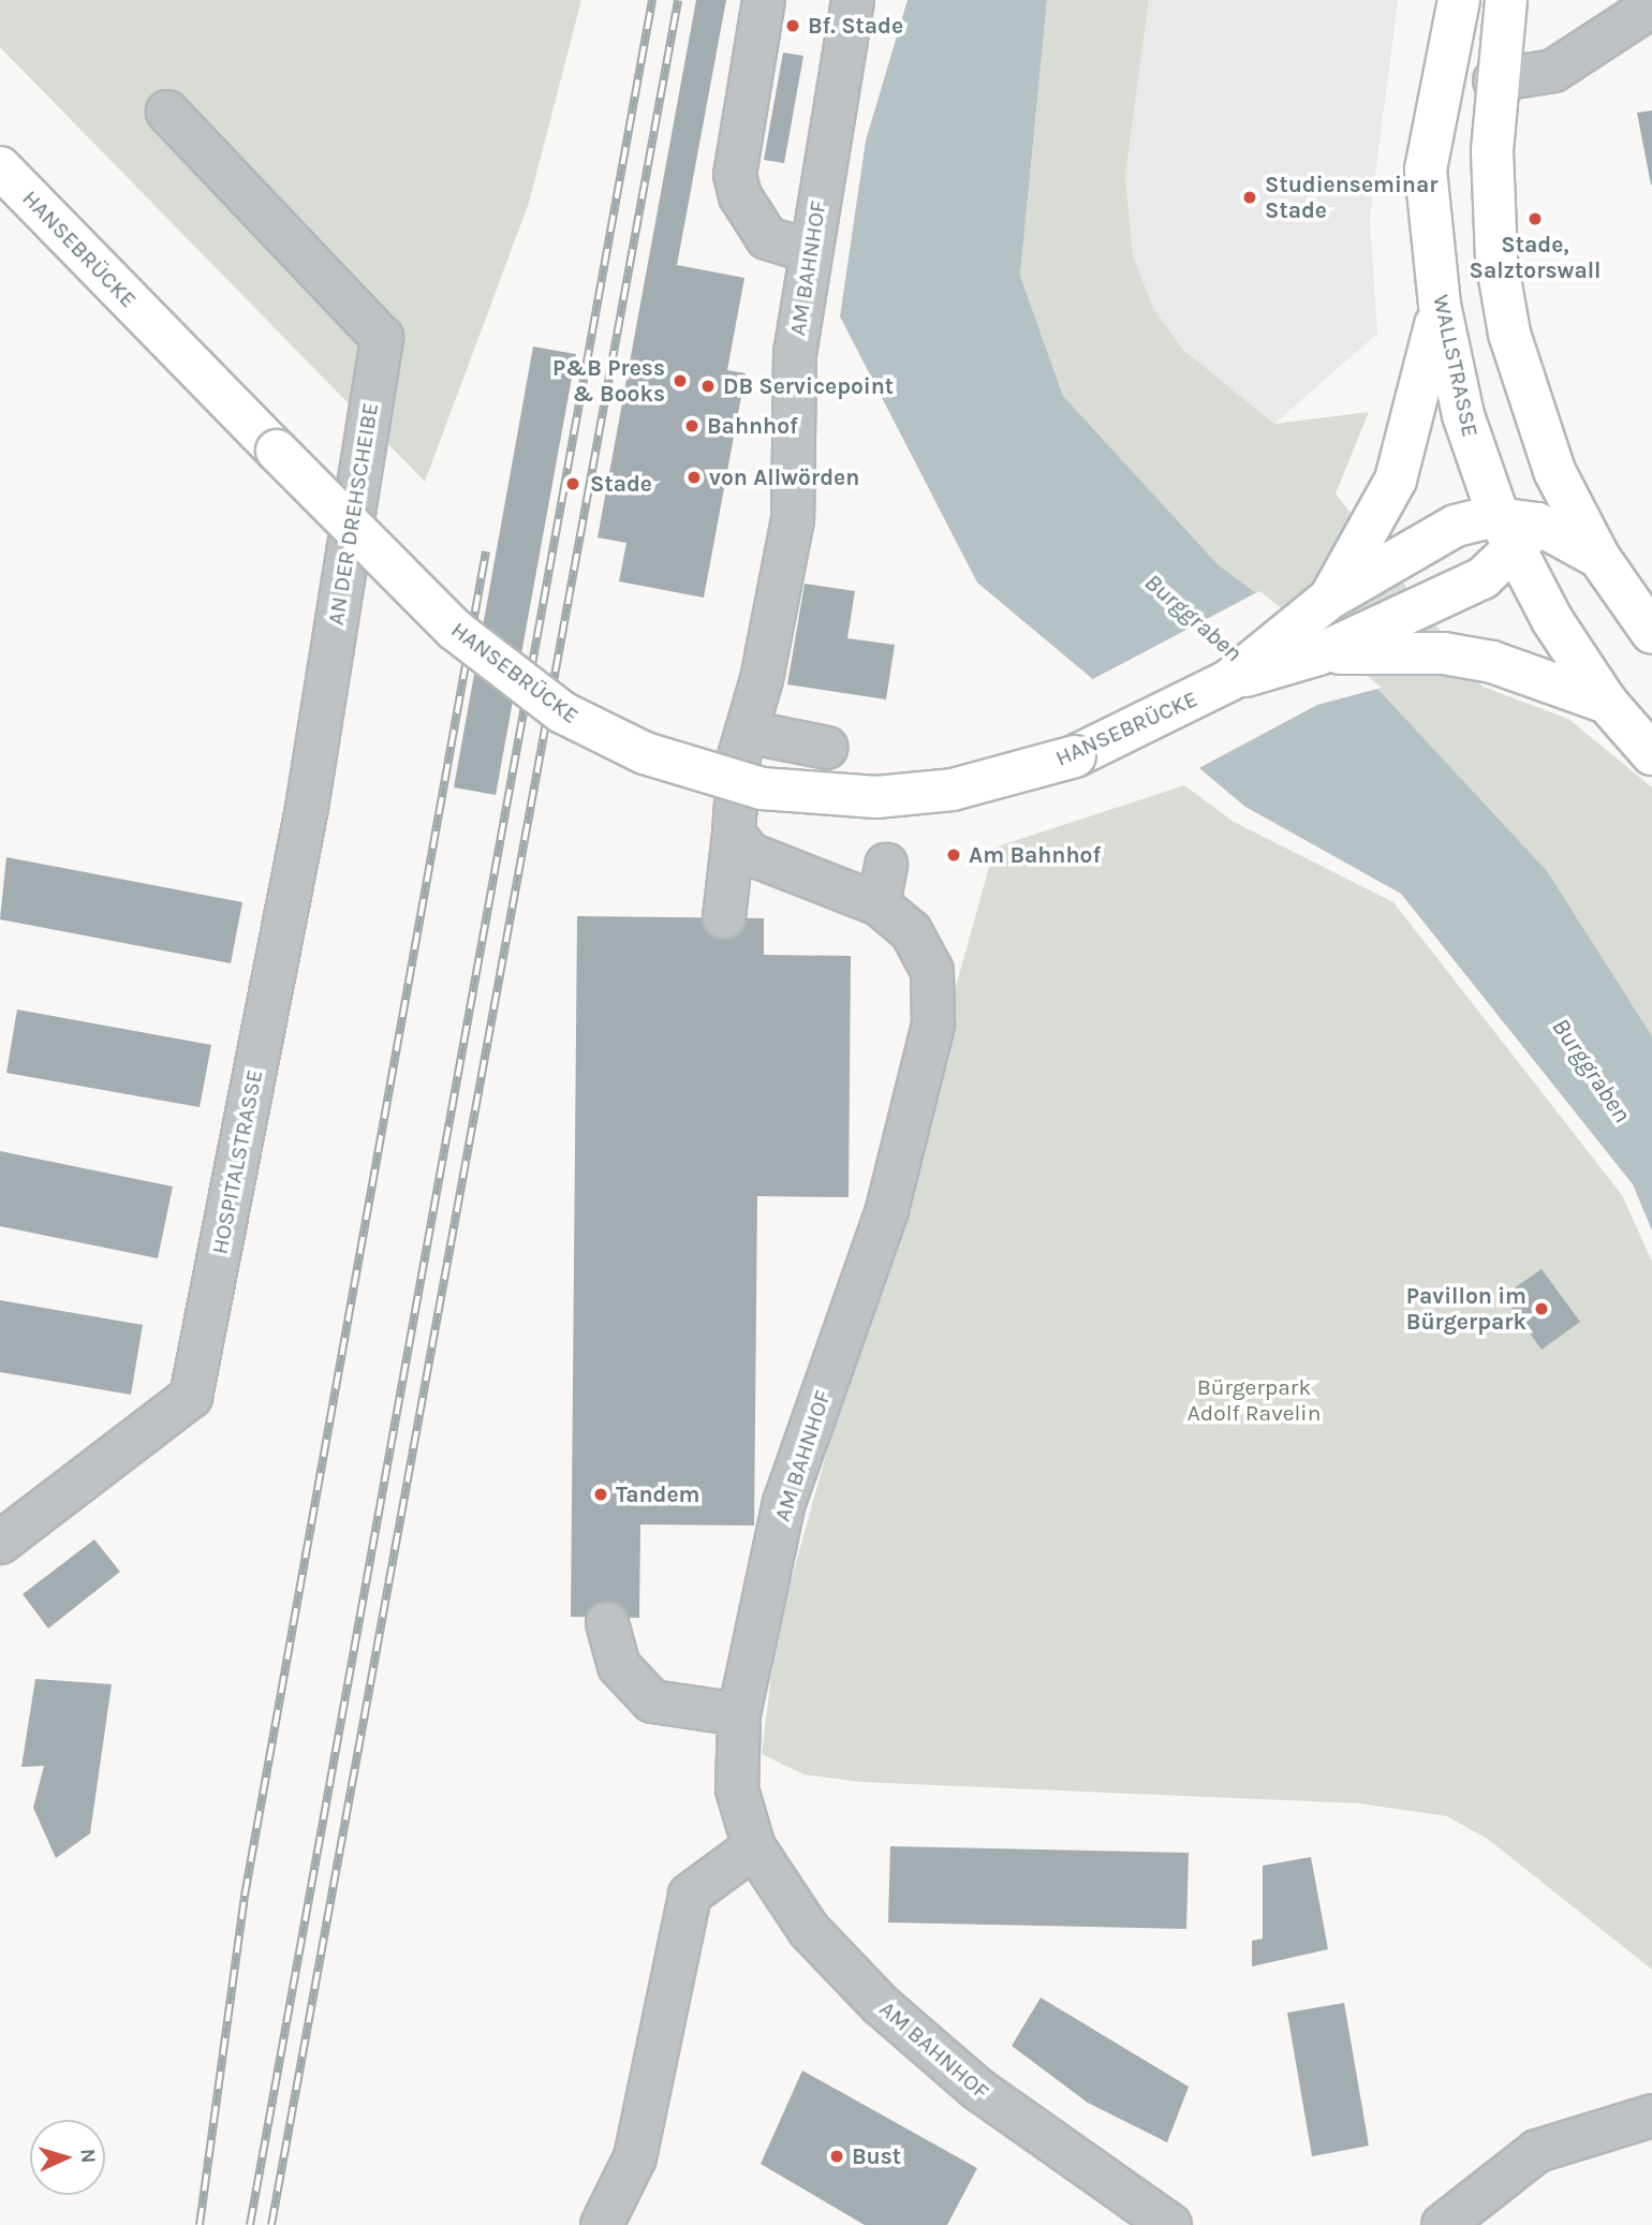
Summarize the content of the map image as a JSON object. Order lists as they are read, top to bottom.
{
  "streets": {
    "main road": ["HANSEBRÜCKE", "WALLSTRASSE"],
    "street": ["AM BAHNHOF", "AN DER DREHSCHEIBE", "HOSPITALSTRASSE"]
  },
  "crossings": [
    ["HANSEBRÜCKE", "WALLSTRASSE"],
    ["AN DER DREHSCHEIBE", "HOSPITALSTRASSE"]
  ],
  "water": ["Burggraben"],
  "parks": ["Bürgerpark Adolf Ravelin"],
  "places": [
    "Bf. Stade",
    "Studienseminar Stade",
    "Stade, Salztorswall",
    "P&B Press & Books",
    "DB Servicepoint",
    "Bahnhof",
    "von Allwörden",
    "Stade",
    "Am Bahnhof",
    "Pavillon im Bürgerpark",
    "Tandem",
    "Bust"
  ],
  "north": "right"
}
